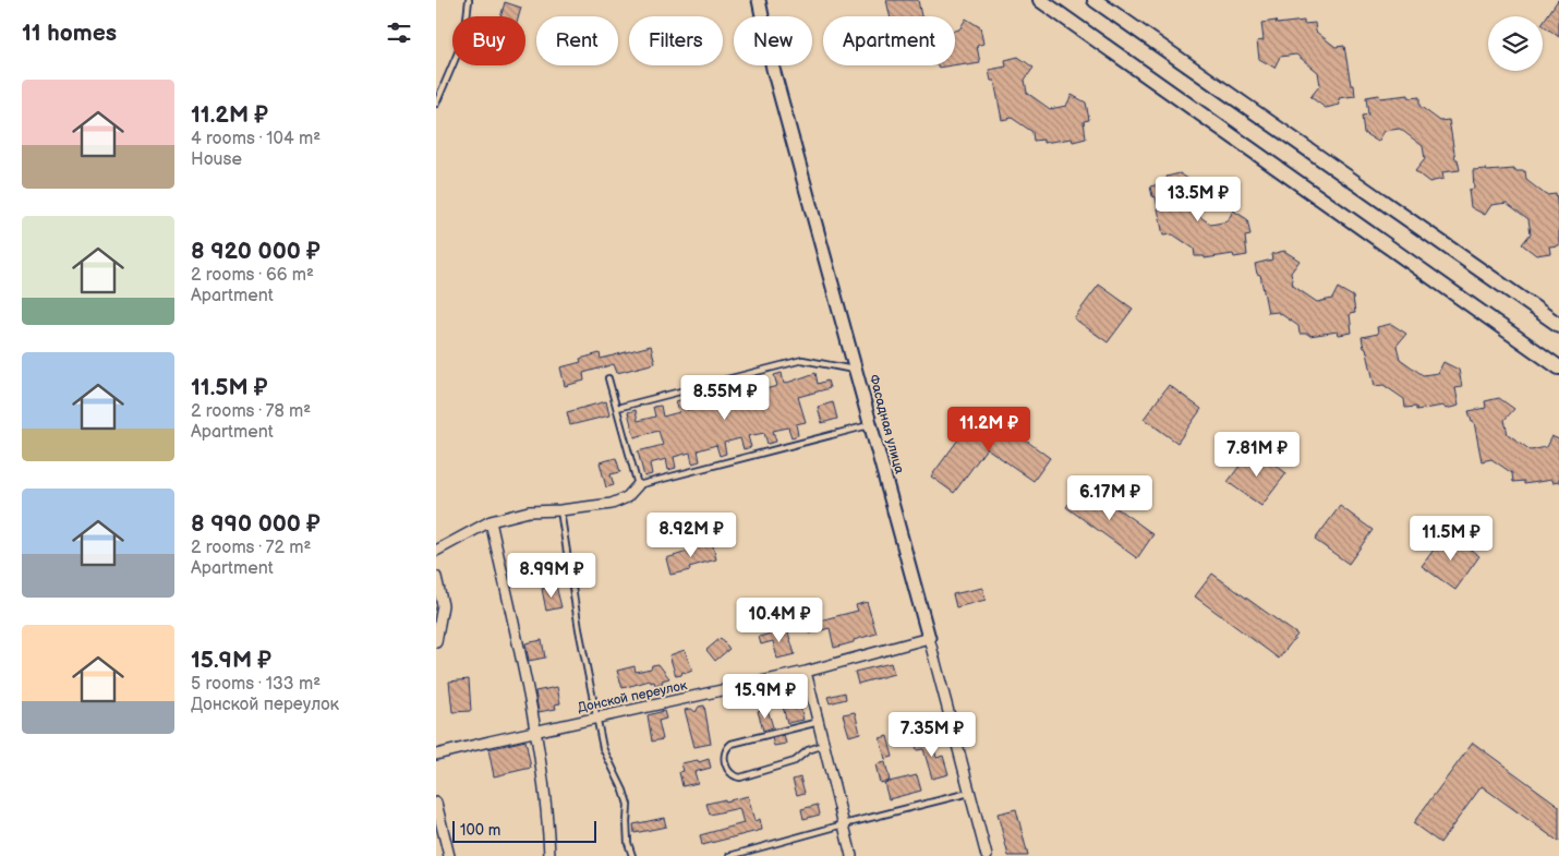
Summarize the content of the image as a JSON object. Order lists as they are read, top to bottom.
{
  "streets": {
    "street": ["Фасадная улица", "Донской переулок"]
  },
  "crossings": [
    ["Фасадная улица", "Донской переулок"]
  ],
  "scale_bar": "100 m",
  "page": {
    "heading": "11 homes",
    "chip": [
      "Buy",
      "Rent",
      "Filters",
      "New",
      "Apartment"
    ],
    "list": [
      {
        "name": "11.2M ₽",
        "note": "4 rooms · 104 m² · House"
      },
      {
        "name": "8 920 000 ₽",
        "note": "2 rooms · 66 m² · Apartment"
      },
      {
        "name": "11.5M ₽",
        "note": "2 rooms · 78 m² · Apartment"
      },
      {
        "name": "8 990 000 ₽",
        "note": "2 rooms · 72 m² · Apartment"
      },
      {
        "name": "15.9M ₽",
        "note": "5 rooms · 133 m² · Донской переулок"
      }
    ],
    "price": [
      "13.5M ₽",
      "8.55M ₽",
      "11.2M ₽",
      "7.81M ₽",
      "6.17M ₽",
      "8.92M ₽",
      "11.5M ₽",
      "8.99M ₽",
      "10.4M ₽",
      "15.9M ₽",
      "7.35M ₽"
    ],
    "scale": "100 m"
  }
}
